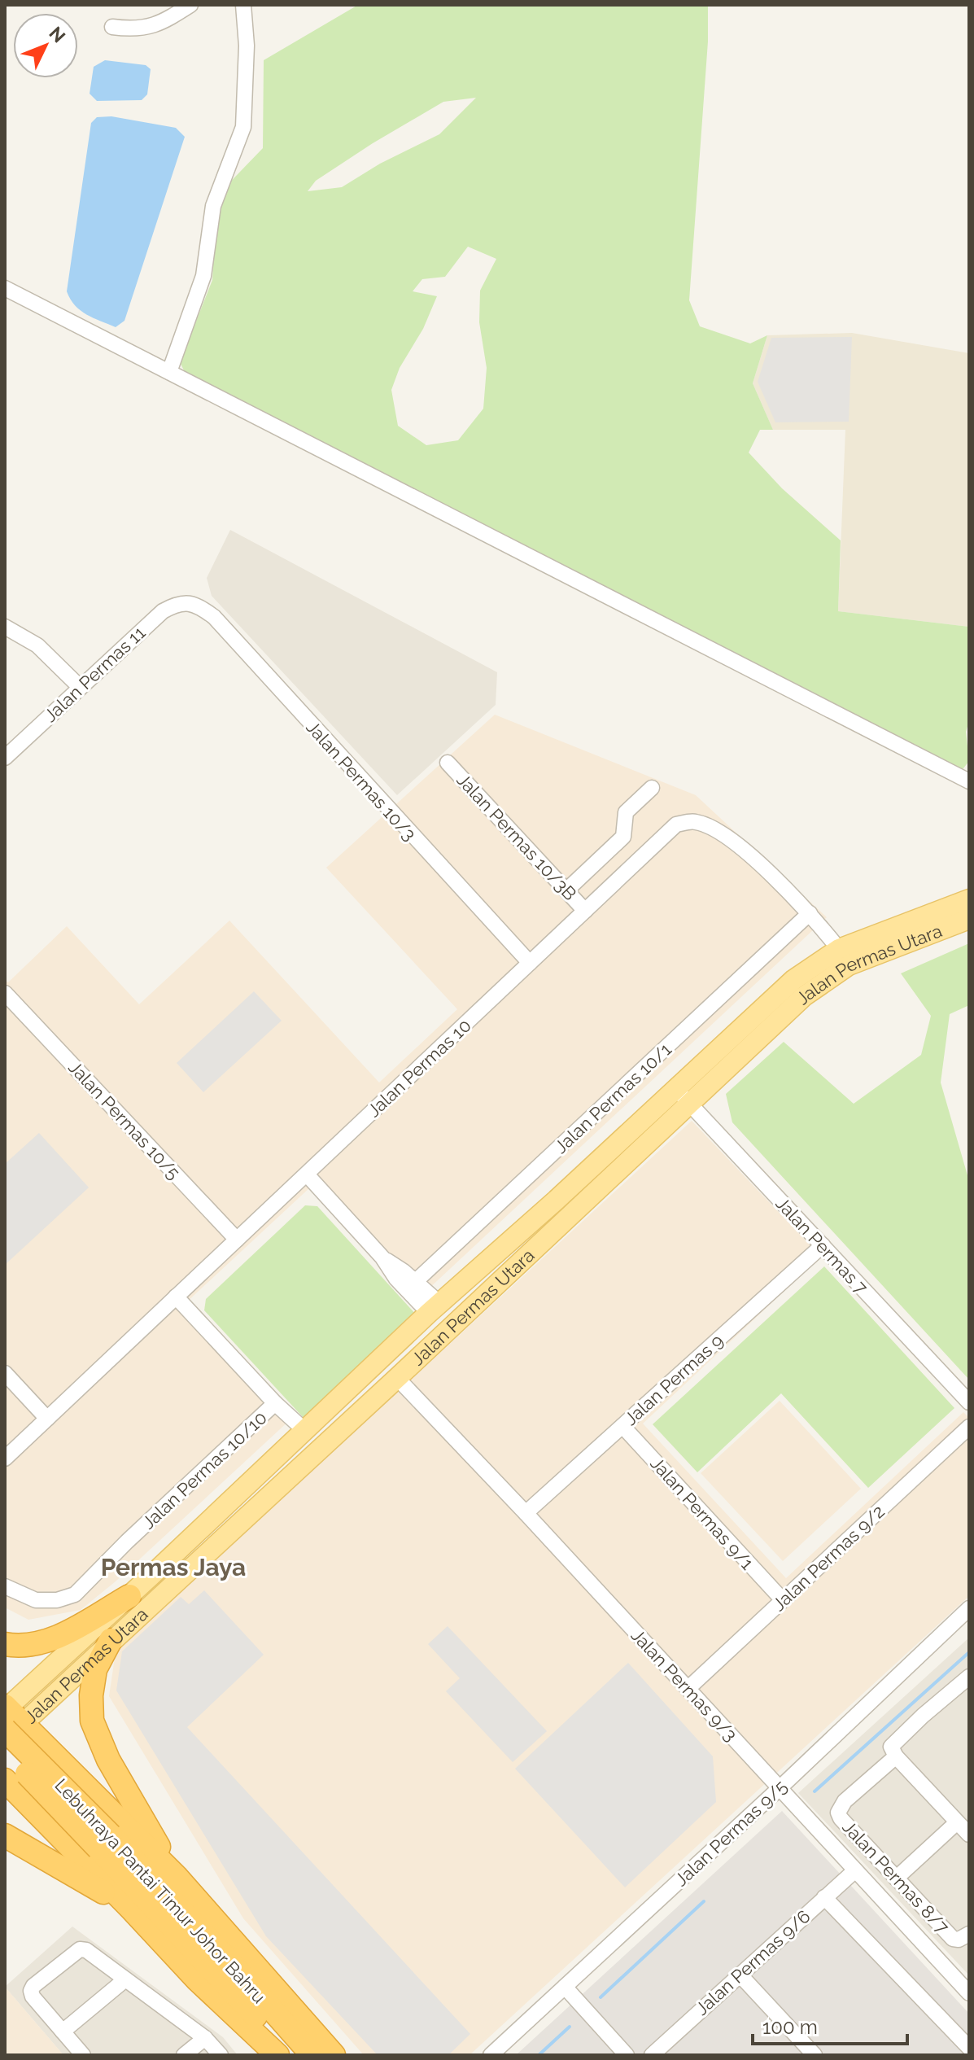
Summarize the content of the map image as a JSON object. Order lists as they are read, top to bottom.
{
  "streets": {
    "highway": ["Lebuhraya Pantai Timur Johor Bahru"],
    "main road": ["Jalan Permas Utara"],
    "street": [
      "Jalan Permas 11",
      "Jalan Permas 10/3",
      "Jalan Permas 10/3B",
      "Jalan Permas 10",
      "Jalan Permas 10/1",
      "Jalan Permas 10/5",
      "Jalan Permas 7",
      "Jalan Permas 9",
      "Jalan Permas 10/10",
      "Jalan Permas 9/1",
      "Jalan Permas 9/2",
      "Jalan Permas 9/3",
      "Jalan Permas 9/5",
      "Jalan Permas 8/7",
      "Jalan Permas 9/6"
    ]
  },
  "crossings": [
    ["Jalan Permas 11", "Jalan Permas 10/3"],
    ["Jalan Permas 10/3", "Jalan Permas 10"],
    ["Jalan Permas 10/3B", "Jalan Permas 10"],
    ["Jalan Permas Utara", "Jalan Permas 10"],
    ["Jalan Permas Utara", "Jalan Permas 7"],
    ["Jalan Permas Utara", "Jalan Permas 9/3"],
    ["Jalan Permas Utara", "Lebuhraya Pantai Timur Johor Bahru"],
    ["Jalan Permas 10", "Jalan Permas 10/1"],
    ["Jalan Permas 10", "Jalan Permas 10/5"],
    ["Jalan Permas 7", "Jalan Permas 9"],
    ["Jalan Permas 9", "Jalan Permas 9/1"],
    ["Jalan Permas 9", "Jalan Permas 9/3"],
    ["Jalan Permas 9/1", "Jalan Permas 9/2"],
    ["Jalan Permas 9/2", "Jalan Permas 9/3"],
    ["Jalan Permas 9/3", "Jalan Permas 9/5"],
    ["Jalan Permas 9/3", "Jalan Permas 9/6"]
  ],
  "districts": ["Permas Jaya"],
  "scale_bar": "100 m",
  "north": "top right"
}
